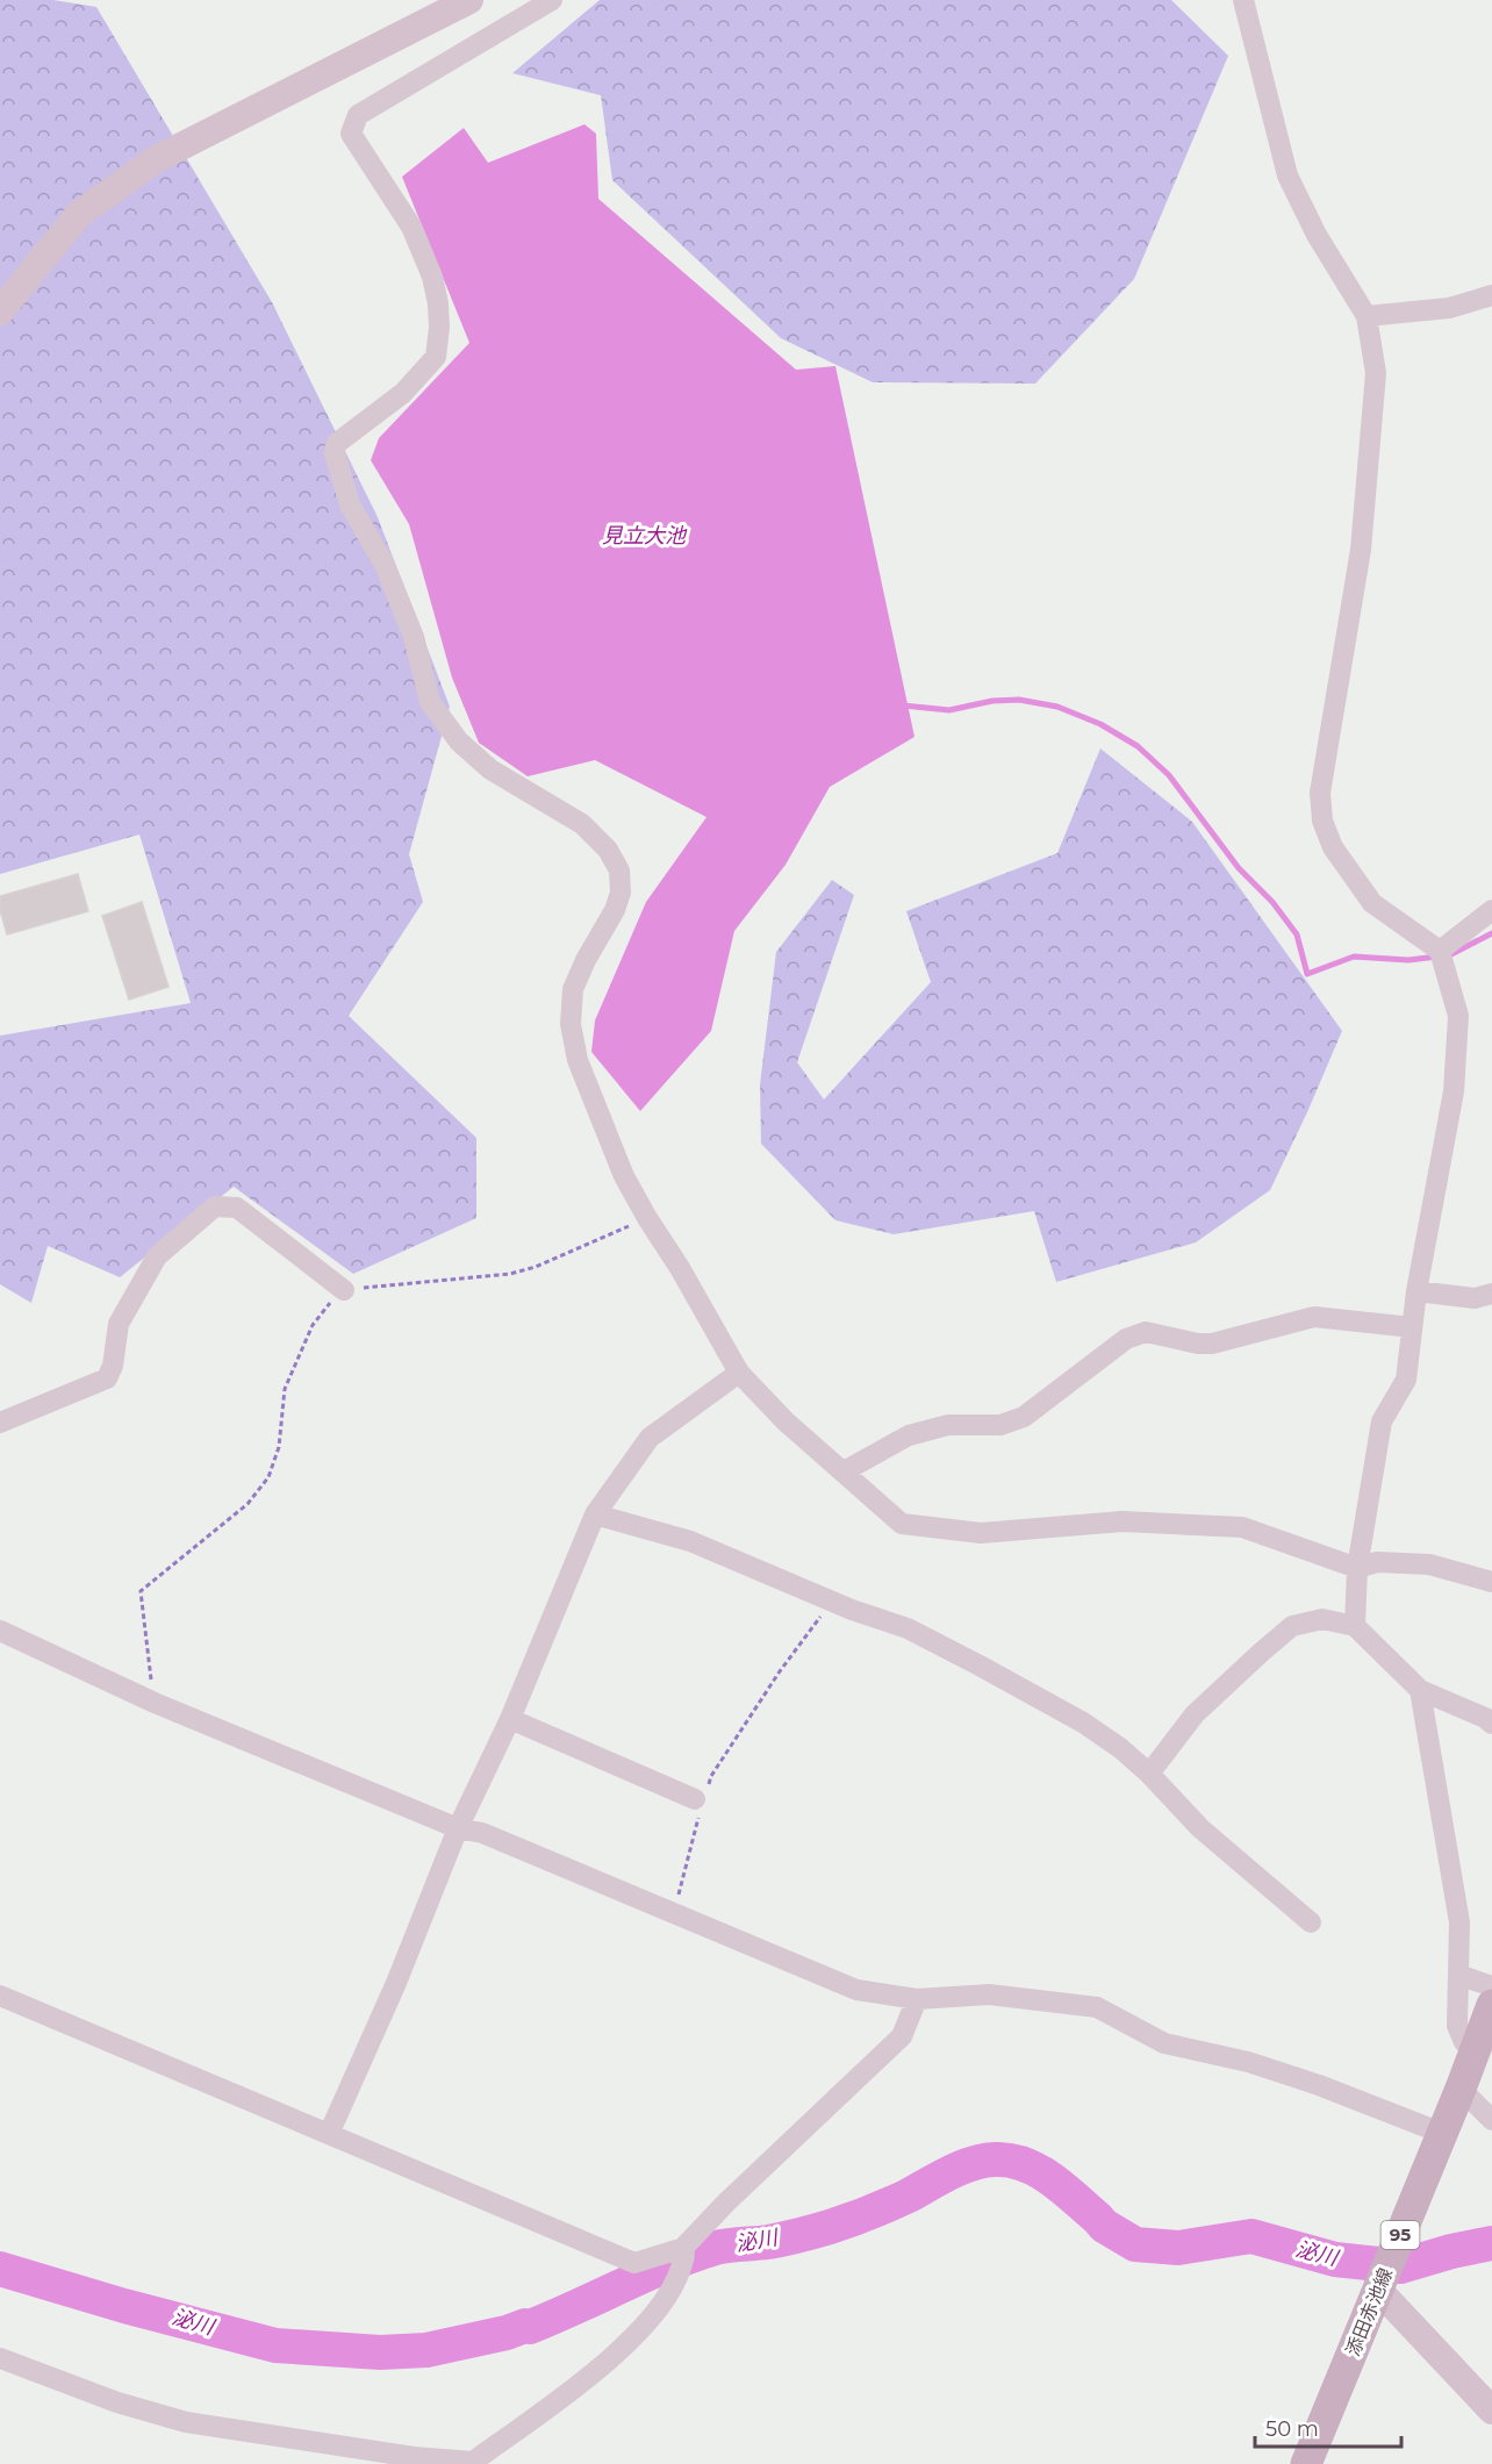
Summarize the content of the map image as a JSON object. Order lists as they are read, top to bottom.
{
  "streets": {
    "main road": ["95", "添田赤池線"]
  },
  "water": ["見立大池", "泌川"],
  "scale_bar": "50 m"
}
